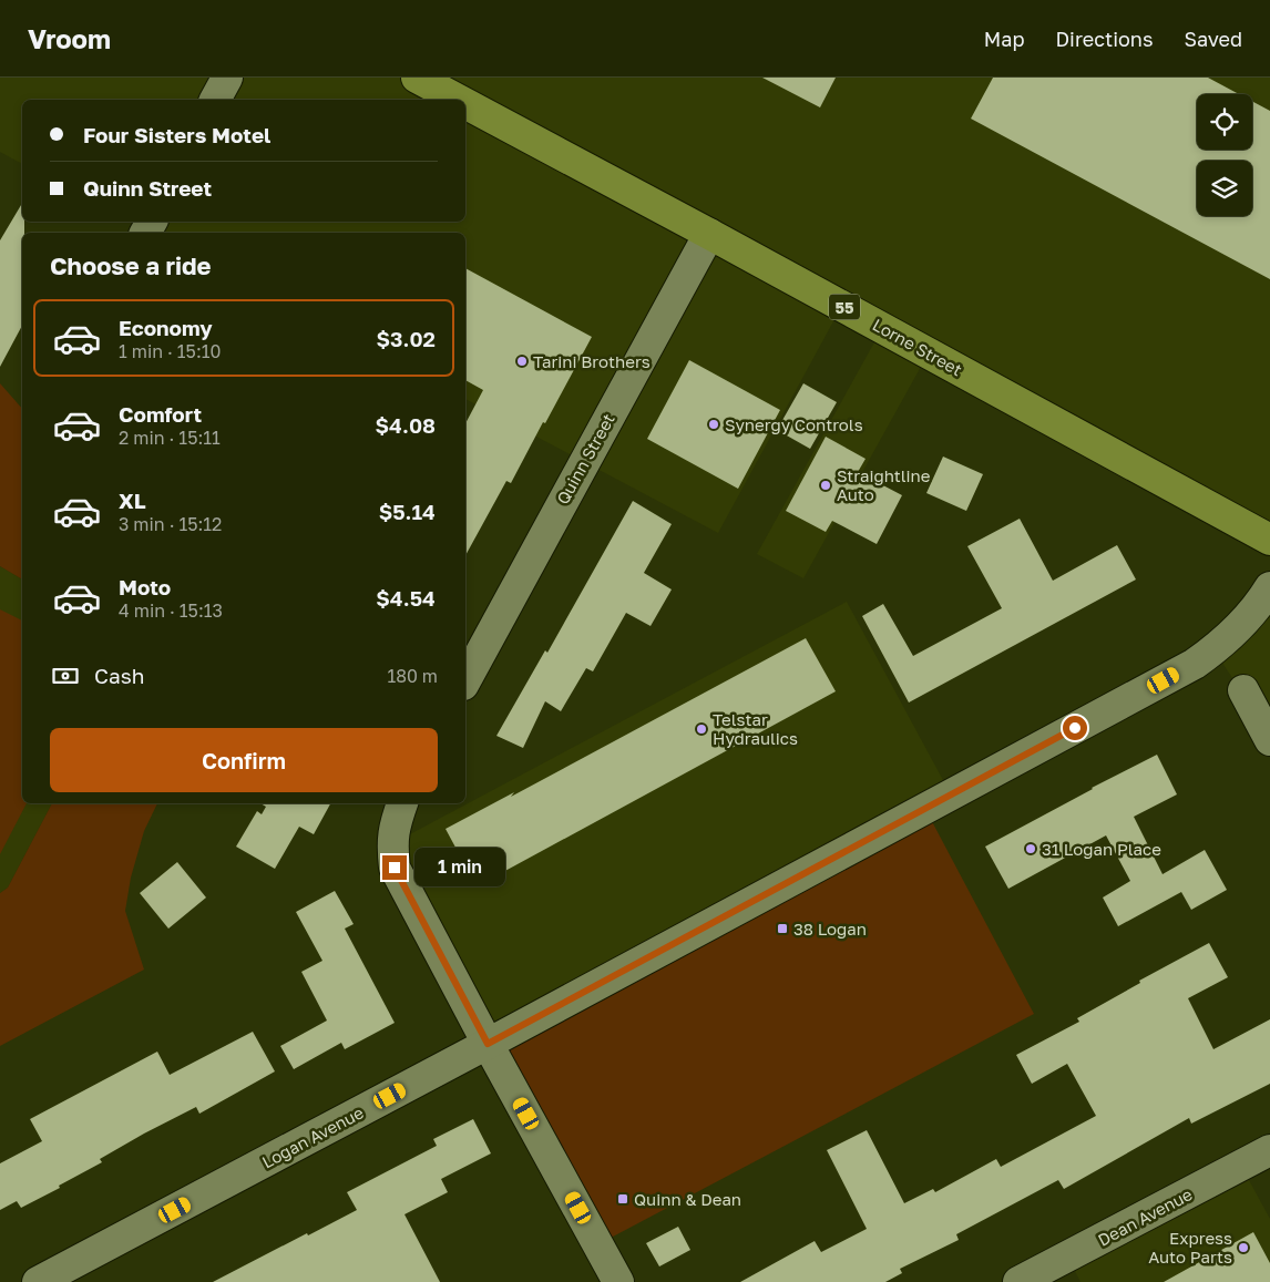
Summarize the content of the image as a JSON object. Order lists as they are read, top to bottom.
{
  "streets": {
    "main road": ["55", "Lorne Street"],
    "street": ["Quinn Street", "Logan Avenue", "Dean Avenue"]
  },
  "crossings": [
    ["Lorne Street", "Quinn Street"]
  ],
  "places": {
    "other": [
      "Tarini Brothers",
      "Synergy Controls",
      "Straightline Auto",
      "Telstar Hydraulics",
      "31 Logan Place",
      "Express Auto Parts"
    ],
    "transit": ["38 Logan", "Quinn & Dean"]
  },
  "page": {
    "header": "Vroom",
    "nav": ["Map", "Directions", "Saved"],
    "banner": ["Four Sisters Motel", "Quinn Street"],
    "heading": "Choose a ride",
    "list": [
      {
        "name": "Economy",
        "note": "1 min · 15:10",
        "value": "$3.02"
      },
      {
        "name": "Comfort",
        "note": "2 min · 15:11",
        "value": "$4.08"
      },
      {
        "name": "XL",
        "note": "3 min · 15:12",
        "value": "$5.14"
      },
      {
        "name": "Moto",
        "note": "4 min · 15:13",
        "value": "$4.54"
      }
    ],
    "pay": ["Cash", "180 m"],
    "buttons": "Confirm",
    "bubble": "1 min"
  }
}
